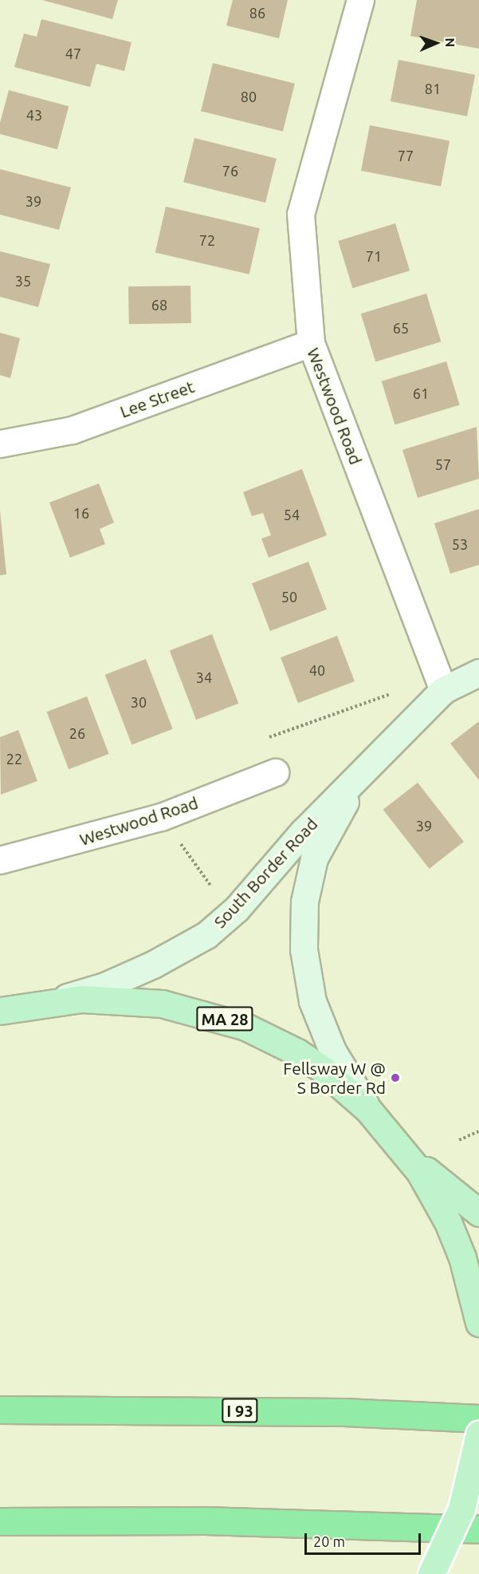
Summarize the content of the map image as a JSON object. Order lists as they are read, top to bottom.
{
  "streets": {
    "highway": ["I 93"],
    "main road": ["South Border Road", "MA 28"],
    "street": ["Lee Street", "Westwood Road"]
  },
  "crossings": [
    ["Lee Street", "Westwood Road"],
    ["Westwood Road", "South Border Road"],
    ["South Border Road", "MA 28"]
  ],
  "places": ["Fellsway W @ S Border Rd"],
  "house_numbers": [
    "86",
    "47",
    "81",
    "80",
    "43",
    "77",
    "76",
    "39",
    "72",
    "71",
    "35",
    "68",
    "65",
    "61",
    "57",
    "16",
    "54",
    "53",
    "50",
    "40",
    "34",
    "30",
    "26",
    "22",
    "39"
  ],
  "scale_bar": "20 m",
  "north": "right"
}
